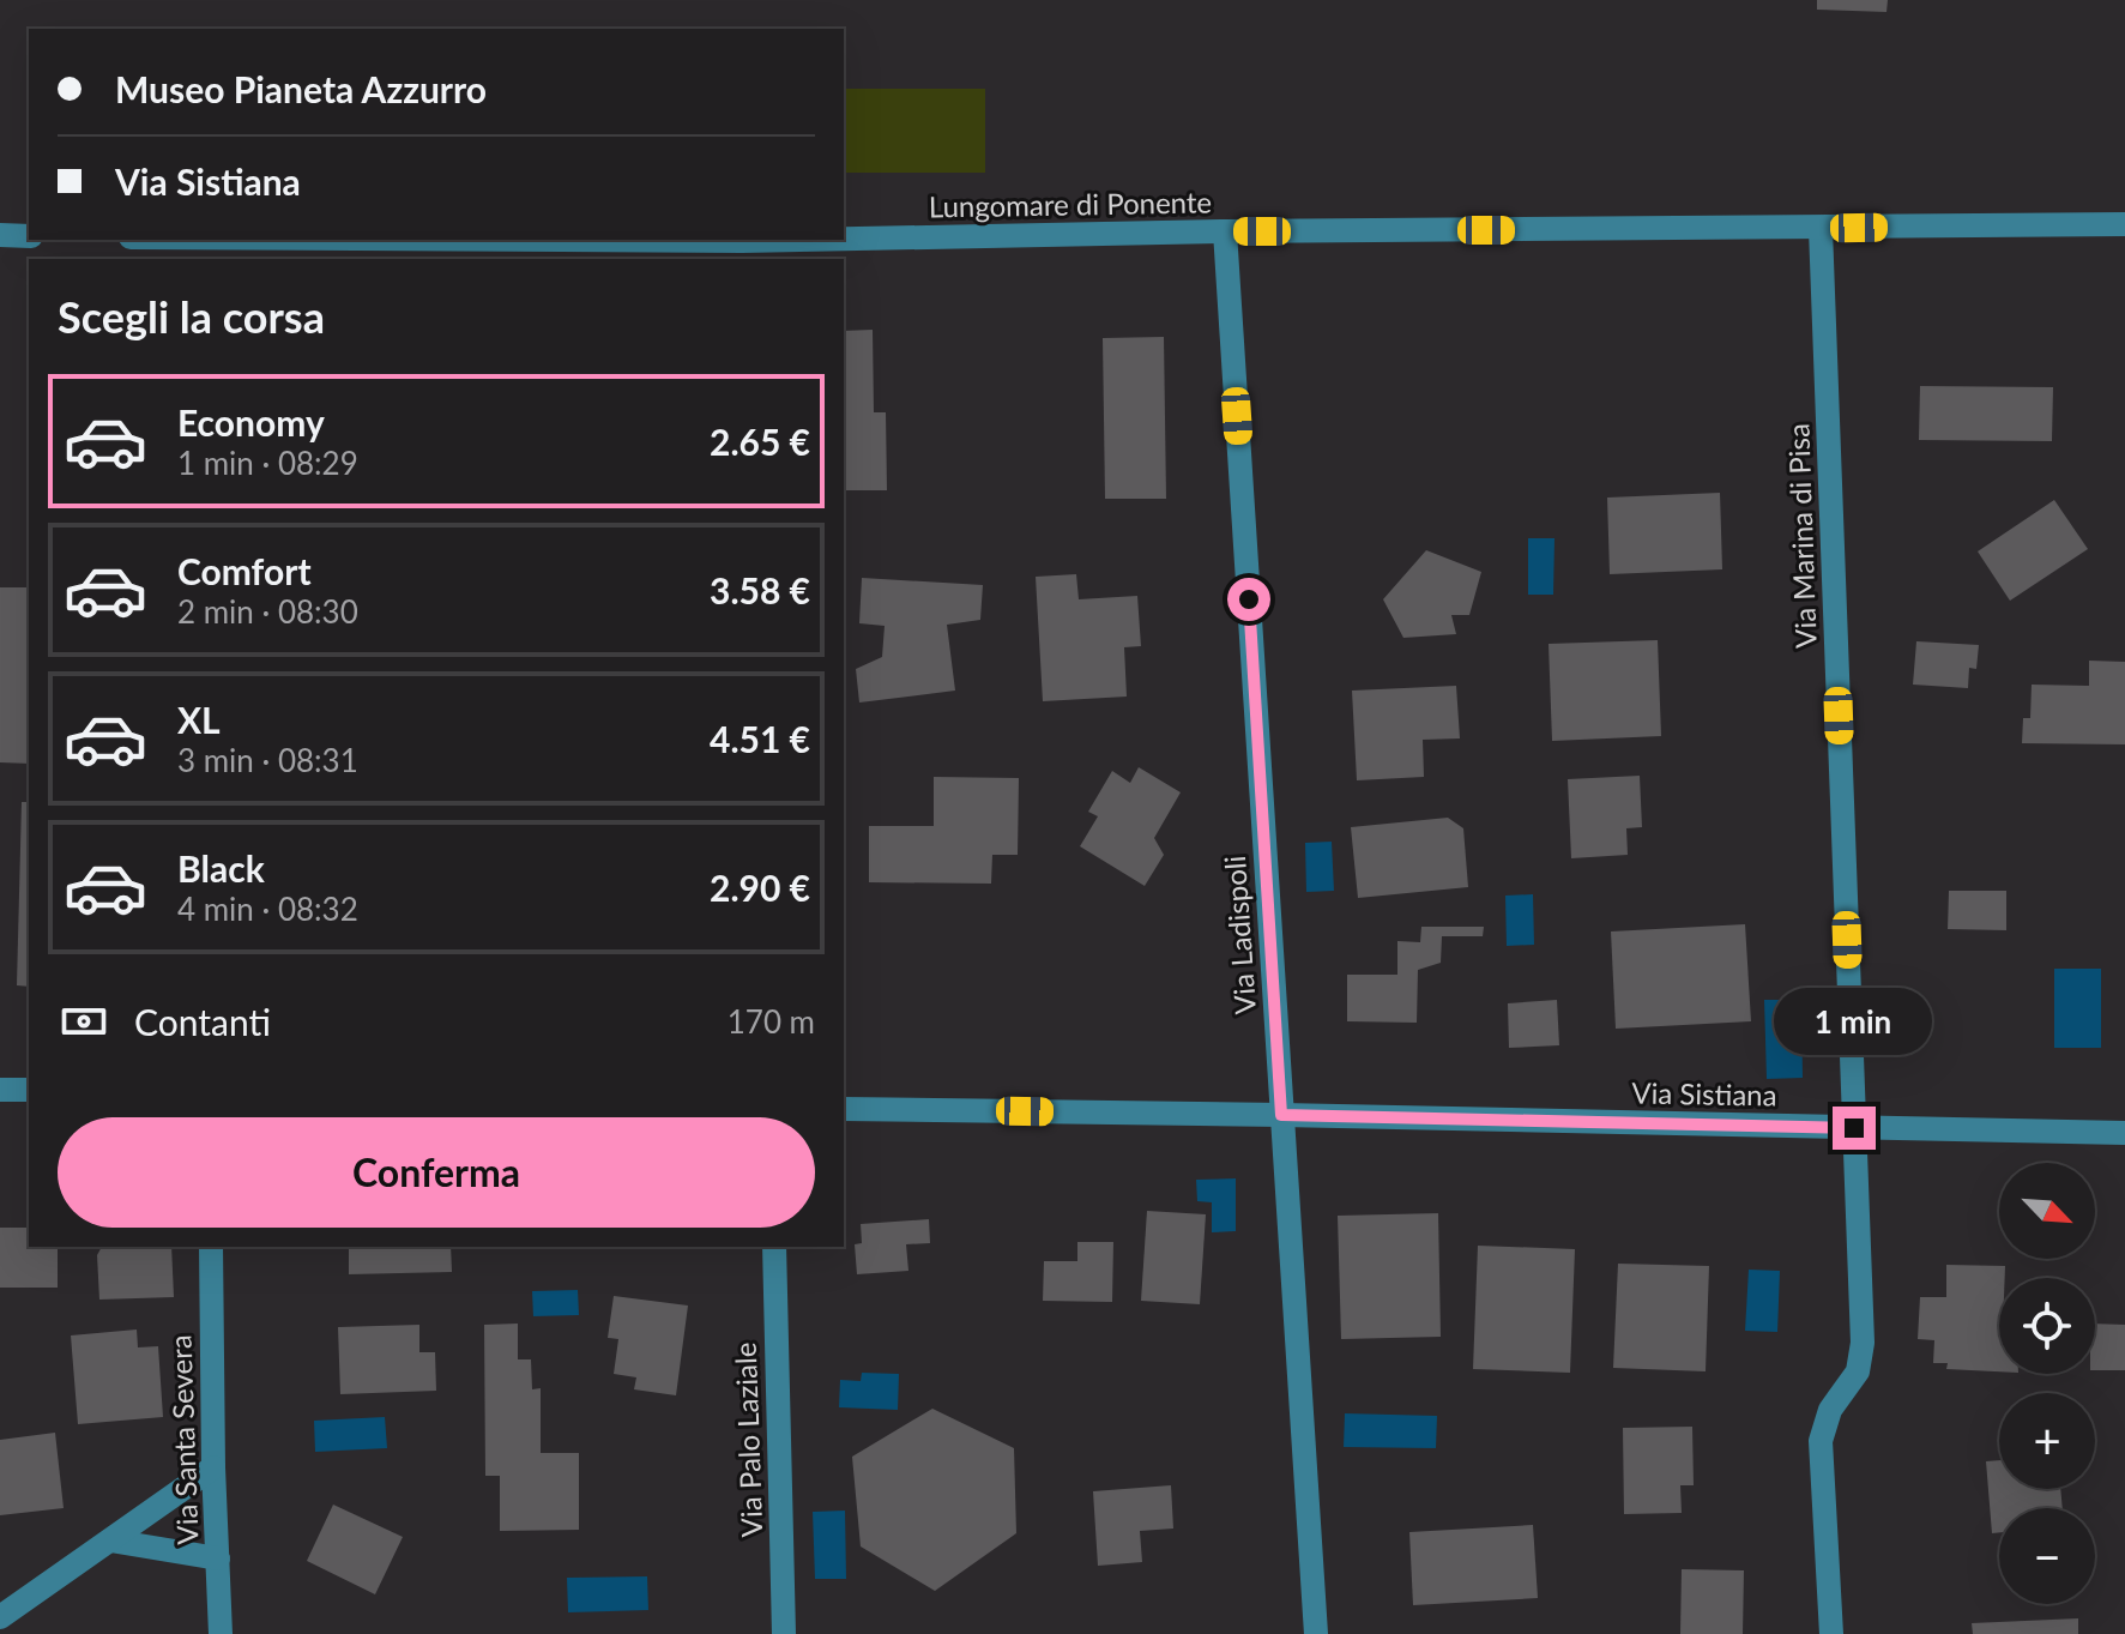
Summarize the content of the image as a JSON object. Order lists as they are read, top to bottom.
{
  "streets": {
    "street": [
      "Lungomare di Ponente",
      "Via Marina di Pisa",
      "Via Ladispoli",
      "Via Sistiana",
      "Via Santa Severa",
      "Via Palo Laziale"
    ]
  },
  "crossings": [
    ["Lungomare di Ponente", "Via Marina di Pisa"],
    ["Lungomare di Ponente", "Via Ladispoli"],
    ["Via Marina di Pisa", "Via Sistiana"],
    ["Via Ladispoli", "Via Sistiana"]
  ],
  "north": "bottom right",
  "page": {
    "banner": ["Museo Pianeta Azzurro", "Via Sistiana"],
    "heading": "Scegli la corsa",
    "list": [
      {
        "name": "Economy",
        "note": "1 min · 08:29",
        "value": "2.65 €"
      },
      {
        "name": "Comfort",
        "note": "2 min · 08:30",
        "value": "3.58 €"
      },
      {
        "name": "XL",
        "note": "3 min · 08:31",
        "value": "4.51 €"
      },
      {
        "name": "Black",
        "note": "4 min · 08:32",
        "value": "2.90 €"
      }
    ],
    "pay": ["Contanti", "170 m"],
    "bubble": "1 min",
    "buttons": "Conferma",
    "map_buttons": ["+", "−"]
  }
}
